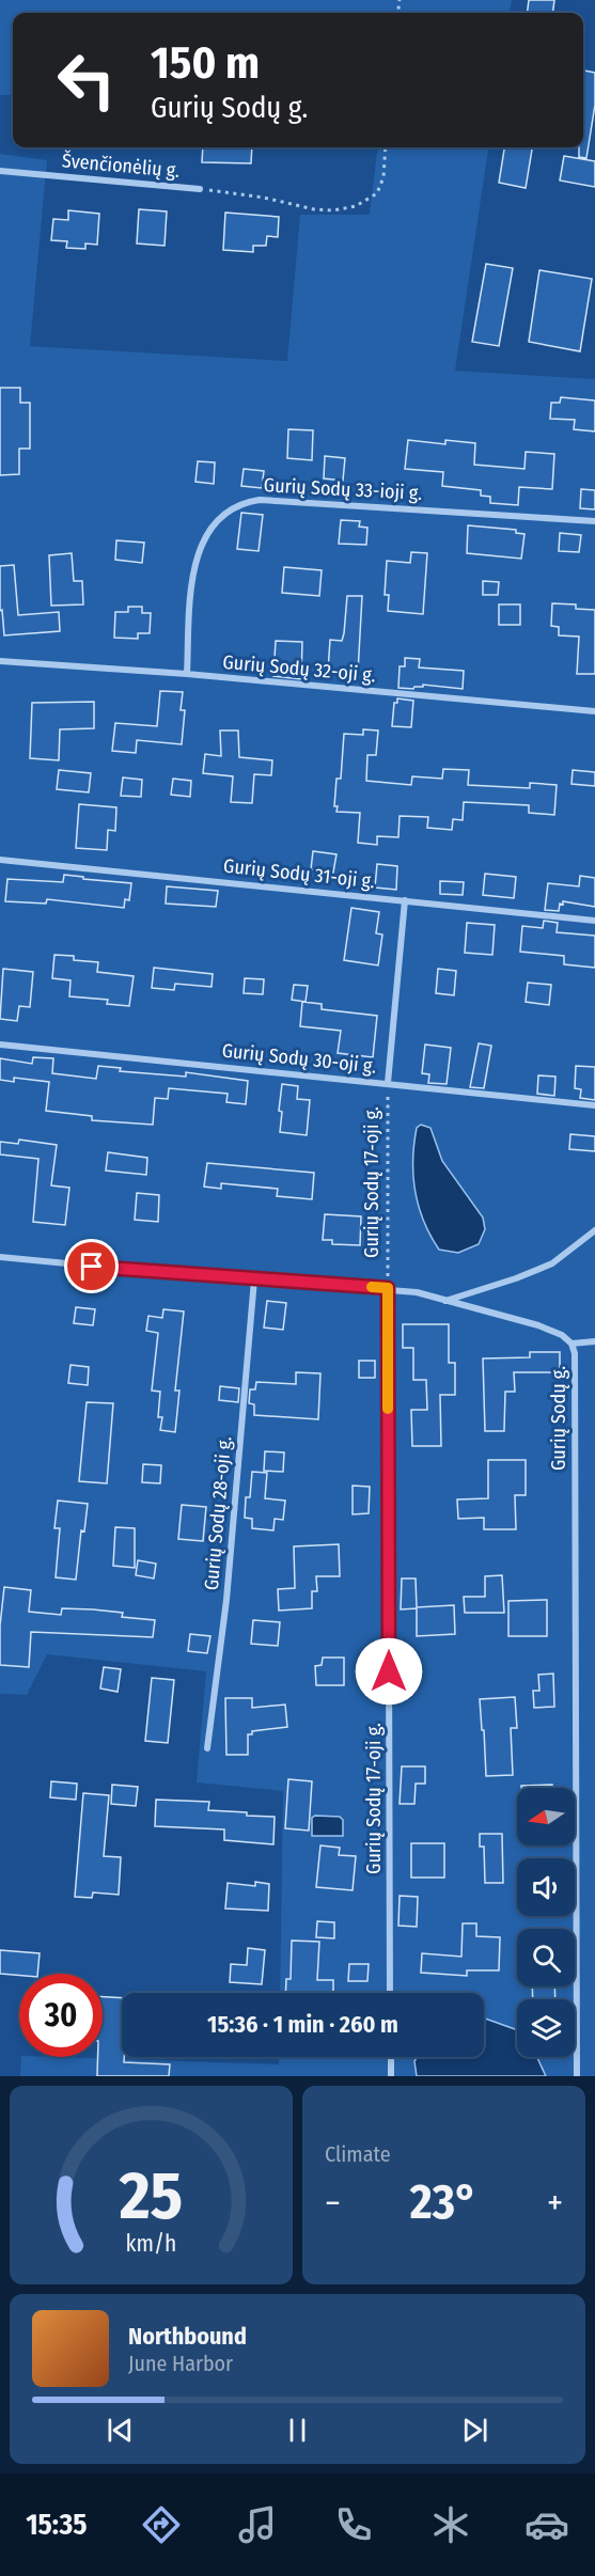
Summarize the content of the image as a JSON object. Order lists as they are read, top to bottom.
{
  "streets": {
    "street": [
      "Švenčionėlių g.",
      "Gurių Sodų 33-ioji g.",
      "Gurių Sodų 32-oji g.",
      "Gurių Sodų 31-oji g.",
      "Gurių Sodų 30-oji g.",
      "Gurių Sodų 17-oji g.",
      "Gurių Sodų g.",
      "Gurių Sodų 28-oji g."
    ]
  },
  "crossings": [
    ["Gurių Sodų 33-ioji g.", "Gurių Sodų 32-oji g."],
    ["Gurių Sodų 31-oji g.", "Gurių Sodų 17-oji g."],
    ["Gurių Sodų 30-oji g.", "Gurių Sodų 17-oji g."],
    ["Gurių Sodų 17-oji g.", "Gurių Sodų g."],
    ["Gurių Sodų g.", "Gurių Sodų 28-oji g."]
  ],
  "north": "left",
  "page": {
    "turn": ["150 m", "Gurių Sodų g."],
    "limit": "30",
    "trip": "15:36 · 1 min · 260 m",
    "tile": "Climate",
    "heat": ["−", "23°", "+"],
    "song": ["Northbound", "June Harbor"],
    "tabs": "15:35",
    "gauge": ["25", "km/h"]
  }
}
